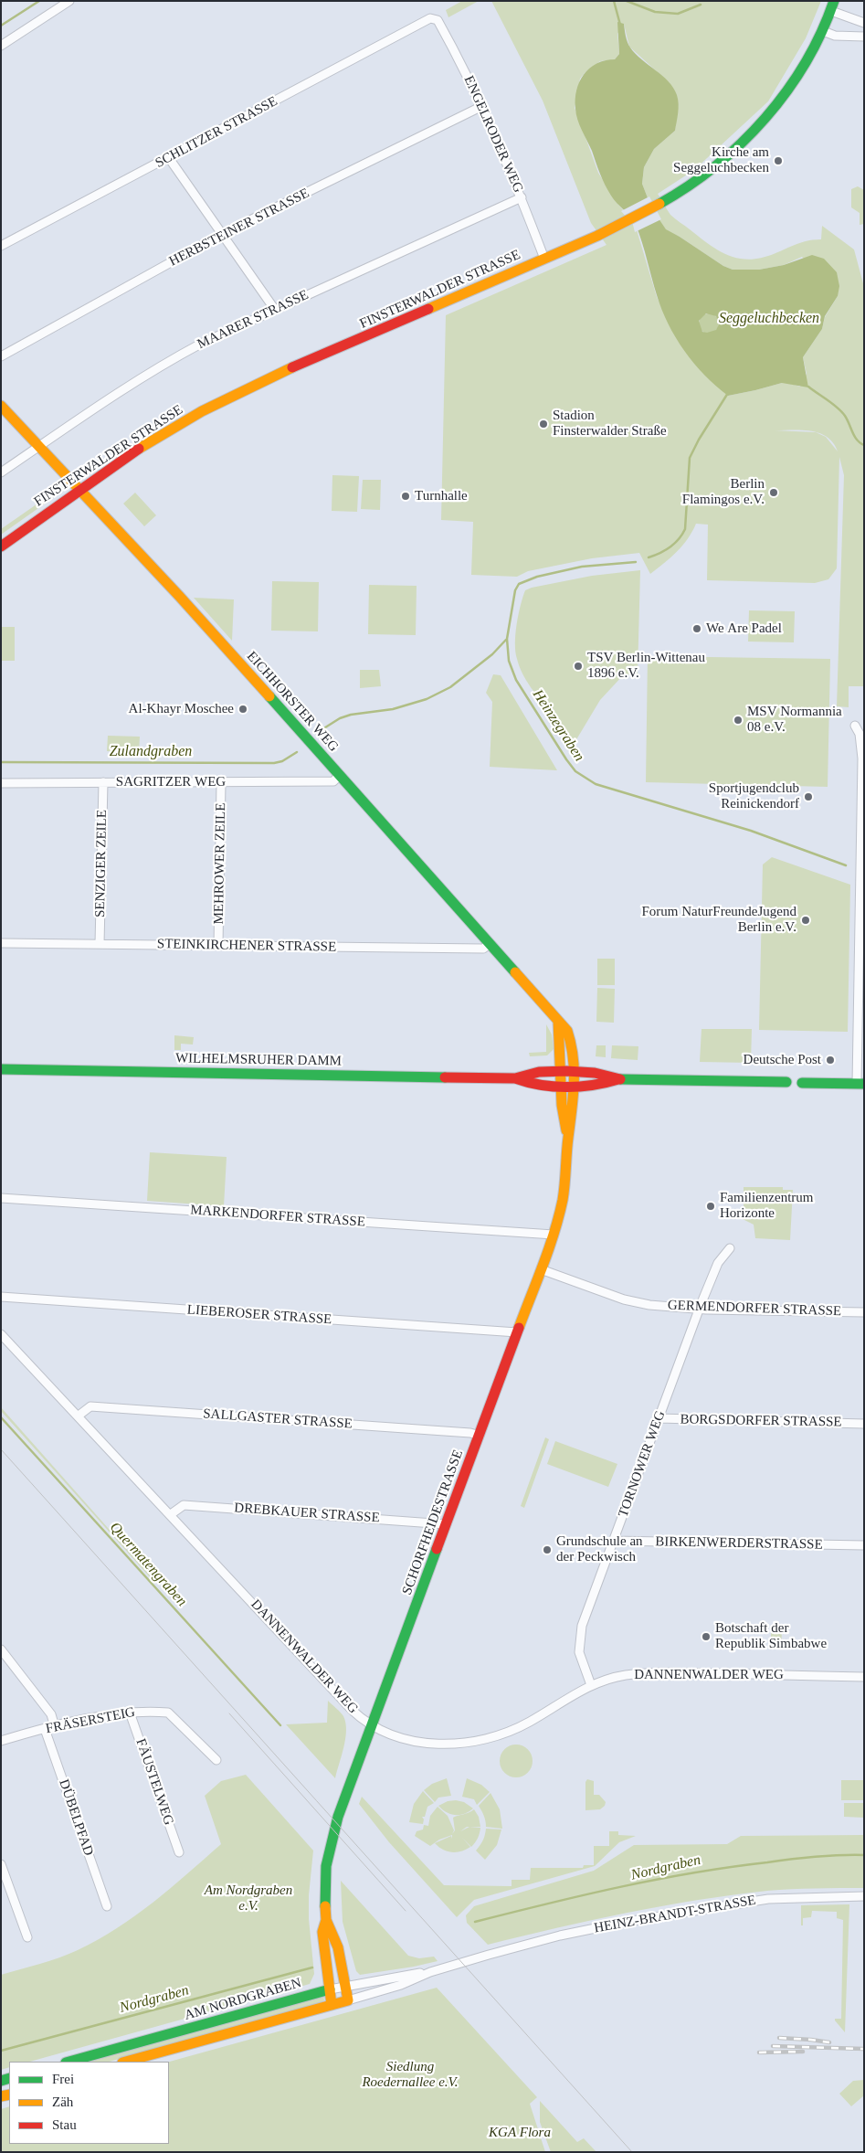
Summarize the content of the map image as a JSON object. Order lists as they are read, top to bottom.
{
  "streets": {
    "main road": [
      "FINSTERWALDER STRASSE",
      "EICHHORSTER WEG",
      "WILHELMSRUHER DAMM",
      "SCHORFHEIDESTRASSE",
      "AM NORDGRABEN"
    ],
    "street": [
      "SCHLITZER STRASSE",
      "ENGELRODER WEG",
      "HERBSTEINER STRASSE",
      "MAARER STRASSE",
      "SAGRITZER WEG",
      "SENZIGER ZEILE",
      "MEHROWER ZEILE",
      "STEINKIRCHENER STRASSE",
      "MARKENDORFER STRASSE",
      "GERMENDORFER STRASSE",
      "LIEBEROSER STRASSE",
      "SALLGASTER STRASSE",
      "BORGSDORFER STRASSE",
      "TORNOWER WEG",
      "DREBKAUER STRASSE",
      "BIRKENWERDERSTRASSE",
      "DANNENWALDER WEG",
      "FRÄSERSTEIG",
      "FÄUSTELWEG",
      "DÜBELPFAD",
      "HEINZ-BRANDT-STRASSE"
    ]
  },
  "crossings": [
    ["SCHLITZER STRASSE", "ENGELRODER WEG"],
    ["ENGELRODER WEG", "HERBSTEINER STRASSE"],
    ["ENGELRODER WEG", "FINSTERWALDER STRASSE"],
    ["ENGELRODER WEG", "MAARER STRASSE"],
    ["FINSTERWALDER STRASSE", "EICHHORSTER WEG"],
    ["MAARER STRASSE", "EICHHORSTER WEG"],
    ["EICHHORSTER WEG", "SAGRITZER WEG"],
    ["EICHHORSTER WEG", "STEINKIRCHENER STRASSE"],
    ["EICHHORSTER WEG", "WILHELMSRUHER DAMM"],
    ["EICHHORSTER WEG", "SCHORFHEIDESTRASSE"],
    ["SAGRITZER WEG", "SENZIGER ZEILE"],
    ["SAGRITZER WEG", "MEHROWER ZEILE"],
    ["SENZIGER ZEILE", "STEINKIRCHENER STRASSE"],
    ["MEHROWER ZEILE", "STEINKIRCHENER STRASSE"],
    ["WILHELMSRUHER DAMM", "SCHORFHEIDESTRASSE"],
    ["MARKENDORFER STRASSE", "SCHORFHEIDESTRASSE"],
    ["GERMENDORFER STRASSE", "TORNOWER WEG"],
    ["GERMENDORFER STRASSE", "SCHORFHEIDESTRASSE"],
    ["LIEBEROSER STRASSE", "SCHORFHEIDESTRASSE"],
    ["SALLGASTER STRASSE", "SCHORFHEIDESTRASSE"],
    ["SALLGASTER STRASSE", "DANNENWALDER WEG"],
    ["BORGSDORFER STRASSE", "TORNOWER WEG"],
    ["TORNOWER WEG", "BIRKENWERDERSTRASSE"],
    ["TORNOWER WEG", "DANNENWALDER WEG"],
    ["DREBKAUER STRASSE", "SCHORFHEIDESTRASSE"],
    ["DREBKAUER STRASSE", "DANNENWALDER WEG"],
    ["SCHORFHEIDESTRASSE", "DANNENWALDER WEG"],
    ["SCHORFHEIDESTRASSE", "AM NORDGRABEN"],
    ["FRÄSERSTEIG", "FÄUSTELWEG"],
    ["FRÄSERSTEIG", "DÜBELPFAD"],
    ["HEINZ-BRANDT-STRASSE", "AM NORDGRABEN"]
  ],
  "water": [
    "Seggeluchbecken",
    "Heinzegraben",
    "Zulandgraben",
    "Quermatengraben",
    "Nordgraben"
  ],
  "parks": ["Am Nordgraben e.V.", "Siedlung Roedernallee e.V.", "KGA Flora"],
  "places": [
    "Kirche am Seggeluchbecken",
    "Stadion Finsterwalder Straße",
    "Berlin Flamingos e.V.",
    "Turnhalle",
    "We Are Padel",
    "TSV Berlin-Wittenau 1896 e.V.",
    "Al-Khayr Moschee",
    "MSV Normannia 08 e.V.",
    "Sportjugendclub Reinickendorf",
    "Forum NaturFreundeJugend Berlin e.V.",
    "Deutsche Post",
    "Familienzentrum Horizonte",
    "Grundschule an der Peckwisch",
    "Botschaft der Republik Simbabwe"
  ],
  "legend": ["Frei", "Zäh", "Stau"]
}
